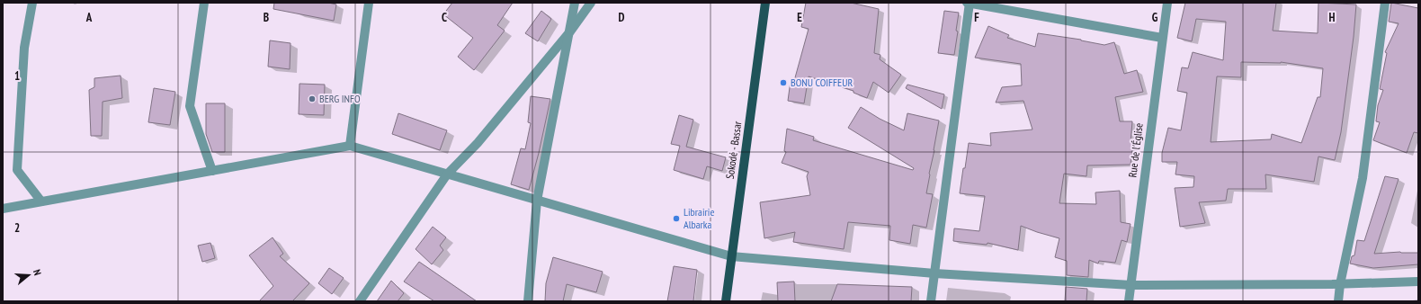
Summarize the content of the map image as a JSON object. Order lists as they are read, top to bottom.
{
  "streets": {
    "main road": ["Sokodé - Bassar"],
    "street": ["Rue de l'Église"]
  },
  "places": ["BONU COIFFEUR", "BERG INFO", "Librairie Albarka"],
  "north": "right",
  "grid": {
    "columns": [
      "A",
      "B",
      "C",
      "D",
      "E",
      "F",
      "G",
      "H"
    ],
    "rows": ["1", "2"]
  }
}
